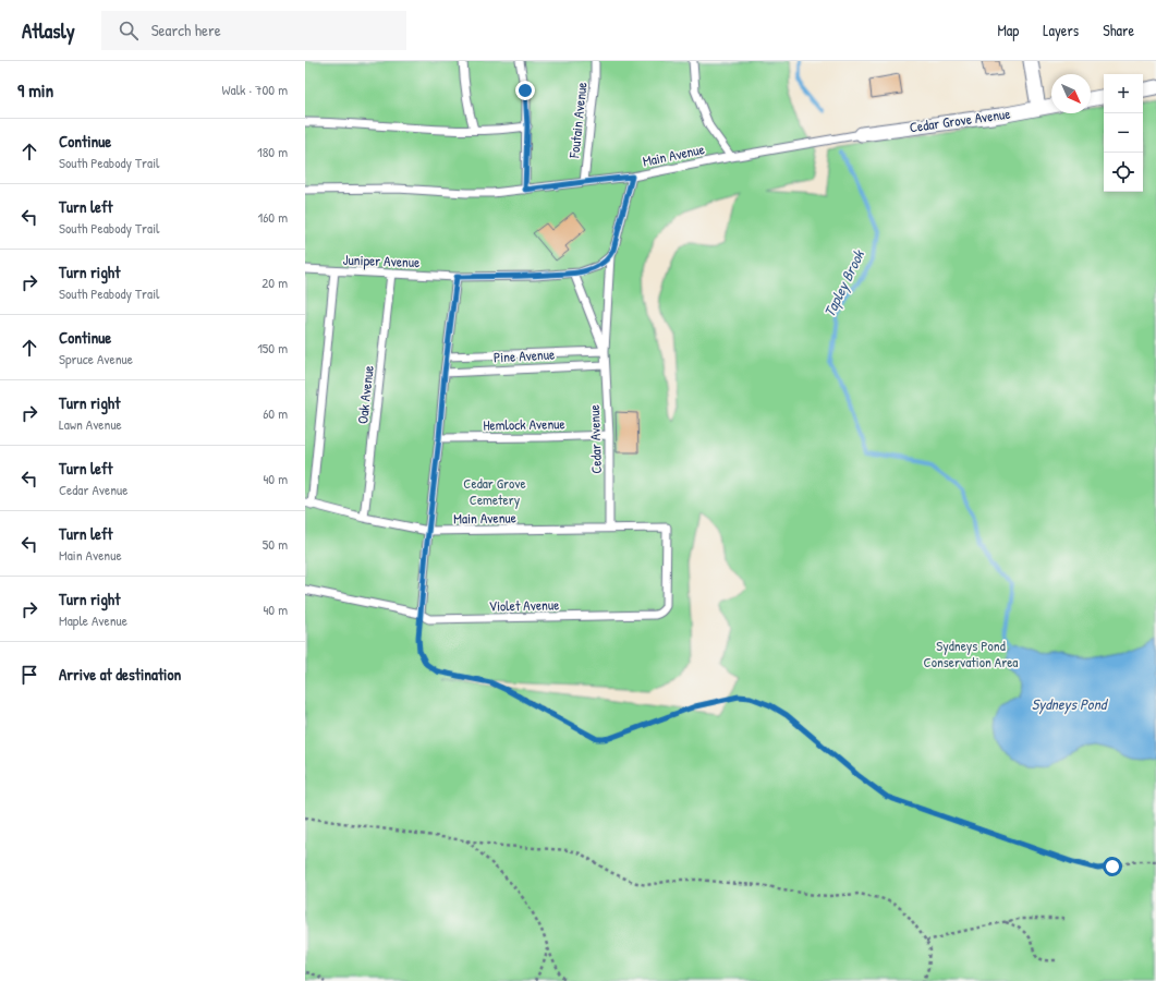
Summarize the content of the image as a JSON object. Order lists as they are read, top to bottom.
{
  "streets": {
    "street": ["Cedar Grove Avenue"],
    "lane": [
      "Foutain Avenue",
      "Main Avenue",
      "Juniper Avenue",
      "Pine Avenue",
      "Oak Avenue",
      "Hemlock Avenue",
      "Cedar Avenue",
      "Violet Avenue"
    ]
  },
  "crossings": [
    ["Foutain Avenue", "Main Avenue"],
    ["Cedar Grove Avenue", "Main Avenue"],
    ["Main Avenue", "Oak Avenue"],
    ["Main Avenue", "Cedar Avenue"],
    ["Main Avenue", "Violet Avenue"],
    ["Juniper Avenue", "Oak Avenue"],
    ["Juniper Avenue", "Cedar Avenue"],
    ["Pine Avenue", "Cedar Avenue"],
    ["Hemlock Avenue", "Cedar Avenue"]
  ],
  "water": ["Tapley Brook", "Sydneys Pond"],
  "parks": ["Cedar Grove Cemetery", "Sydneys Pond Conservation Area"],
  "north": "bottom right",
  "page": {
    "header": "Atlasly",
    "search": "Search here",
    "nav": ["Map", "Layers", "Share"],
    "heading": ["9 min", "Walk · 700 m"],
    "map_buttons": ["+", "−"],
    "list": [
      ["Continue", "South Peabody Trail", "180 m"],
      ["Turn left", "South Peabody Trail", "160 m"],
      ["Turn right", "South Peabody Trail", "20 m"],
      ["Continue", "Spruce Avenue", "150 m"],
      ["Turn right", "Lawn Avenue", "60 m"],
      ["Turn left", "Cedar Avenue", "40 m"],
      ["Turn left", "Main Avenue", "50 m"],
      ["Turn right", "Maple Avenue", "40 m"],
      "Arrive at destination"
    ]
  }
}
